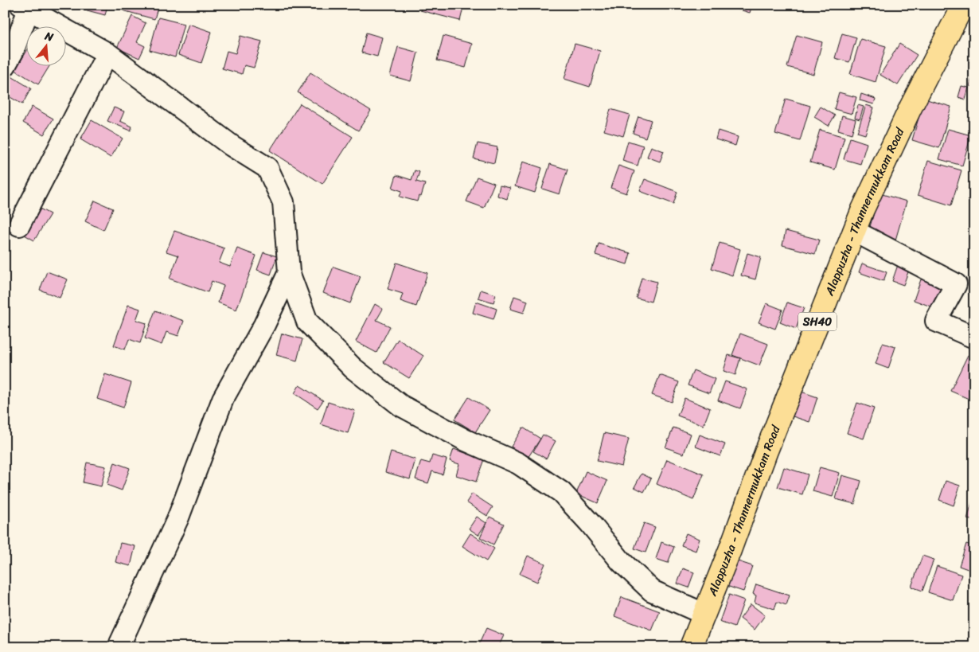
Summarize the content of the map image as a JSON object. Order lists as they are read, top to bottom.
{
  "streets": {
    "main road": ["Alappuzha - Thannermukkam Road", "SH40"]
  },
  "north": "top"
}
